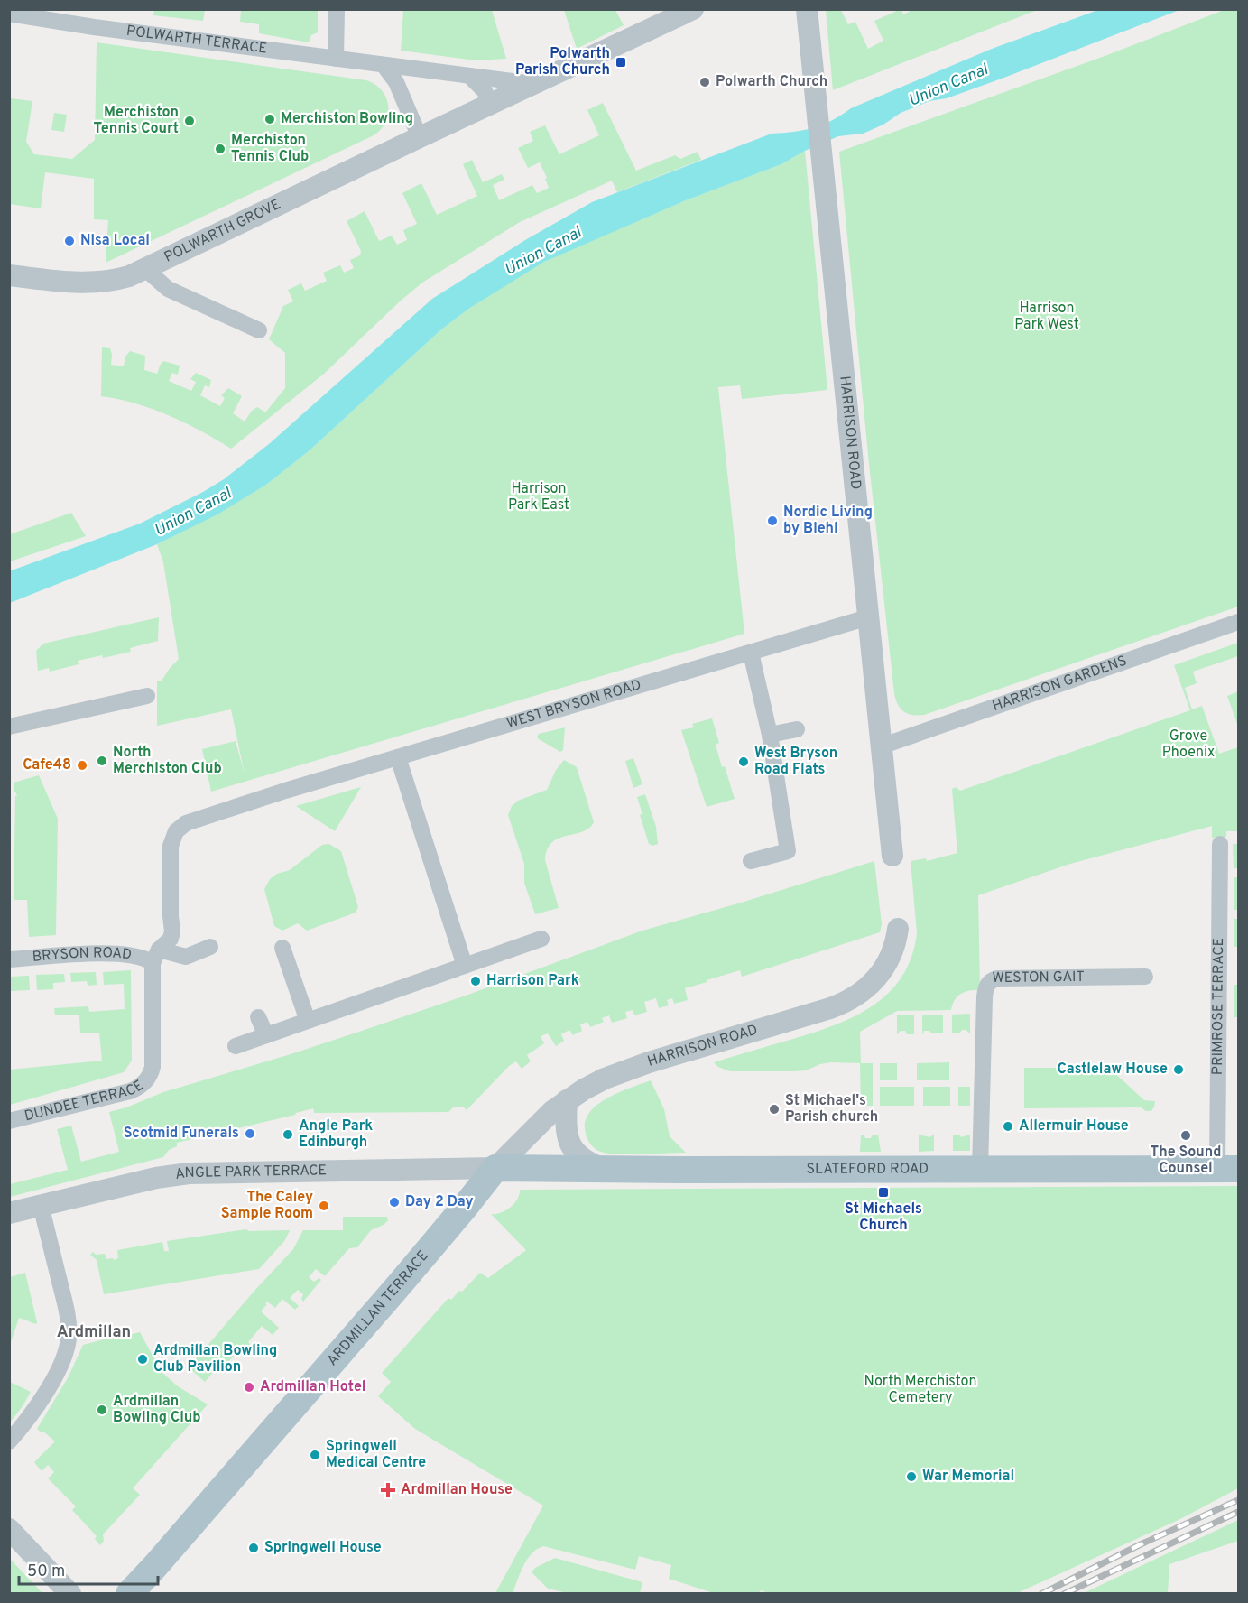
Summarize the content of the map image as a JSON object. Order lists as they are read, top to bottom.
{
  "streets": {
    "main road": ["SLATEFORD ROAD", "ARDMILLAN TERRACE"],
    "street": [
      "POLWARTH TERRACE",
      "POLWARTH GROVE",
      "HARRISON ROAD",
      "HARRISON GARDENS",
      "WEST BRYSON ROAD",
      "BRYSON ROAD",
      "WESTON GAIT",
      "PRIMROSE TERRACE",
      "DUNDEE TERRACE",
      "ANGLE PARK TERRACE"
    ]
  },
  "crossings": [
    ["HARRISON ROAD", "HARRISON GARDENS"],
    ["HARRISON ROAD", "WEST BRYSON ROAD"],
    ["HARRISON ROAD", "SLATEFORD ROAD"],
    ["HARRISON ROAD", "ANGLE PARK TERRACE"],
    ["HARRISON ROAD", "ARDMILLAN TERRACE"],
    ["WEST BRYSON ROAD", "BRYSON ROAD"],
    ["WEST BRYSON ROAD", "DUNDEE TERRACE"],
    ["BRYSON ROAD", "DUNDEE TERRACE"],
    ["PRIMROSE TERRACE", "SLATEFORD ROAD"],
    ["SLATEFORD ROAD", "ANGLE PARK TERRACE"],
    ["SLATEFORD ROAD", "ARDMILLAN TERRACE"],
    ["ANGLE PARK TERRACE", "ARDMILLAN TERRACE"]
  ],
  "districts": ["Ardmillan"],
  "water": ["Union Canal"],
  "parks": [
    "Harrison Park West",
    "Harrison Park East",
    "Grove Phoenix",
    "North Merchiston Cemetery"
  ],
  "places": {
    "transit": ["Polwarth Parish Church", "St Michaels Church"],
    "other": [
      "Polwarth Church",
      "Merchiston Bowling",
      "Merchiston Tennis Court",
      "Merchiston Tennis Club",
      "Nisa Local",
      "Nordic Living by Biehl",
      "North Merchiston Club",
      "West Bryson Road Flats",
      "Cafe48",
      "Harrison Park",
      "Castlelaw House",
      "St Michael's Parish church",
      "Allermuir House",
      "Scotmid Funerals",
      "Angle Park Edinburgh",
      "The Sound Counsel",
      "Day 2 Day",
      "The Caley Sample Room",
      "Ardmillan Bowling Club Pavilion",
      "Ardmillan Hotel",
      "Ardmillan Bowling Club",
      "Springwell Medical Centre",
      "War Memorial",
      "Springwell House"
    ],
    "health": ["Ardmillan House"]
  },
  "scale_bar": "50 m"
}
